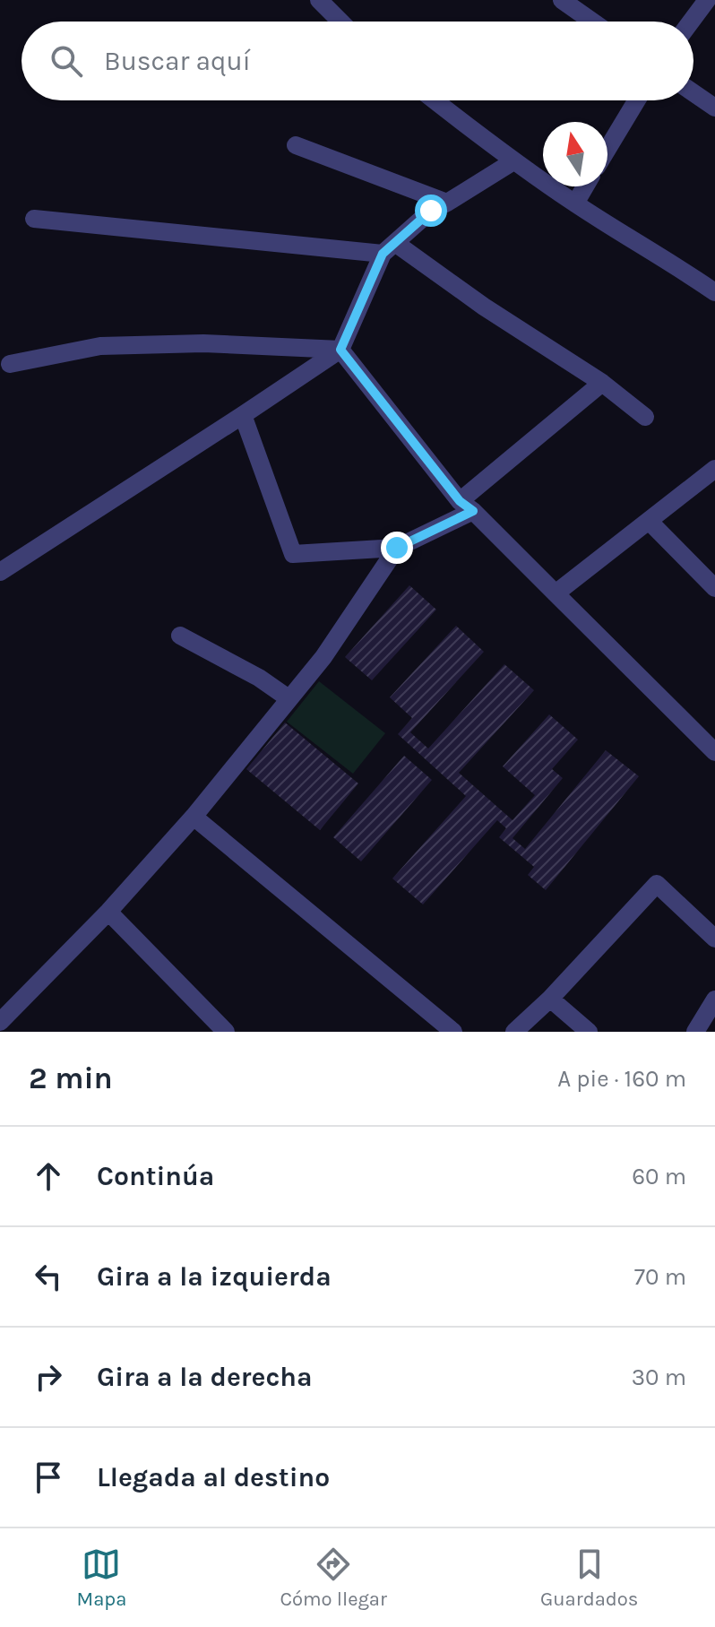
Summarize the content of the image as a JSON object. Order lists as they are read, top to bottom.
{
  "north": "top",
  "page": {
    "search": "Buscar aquí",
    "heading": ["2 min", "A pie · 160 m"],
    "list": [
      ["Continúa", "60 m"],
      ["Gira a la izquierda", "70 m"],
      ["Gira a la derecha", "30 m"],
      "Llegada al destino"
    ],
    "nav": ["Mapa", "Cómo llegar", "Guardados"]
  }
}
